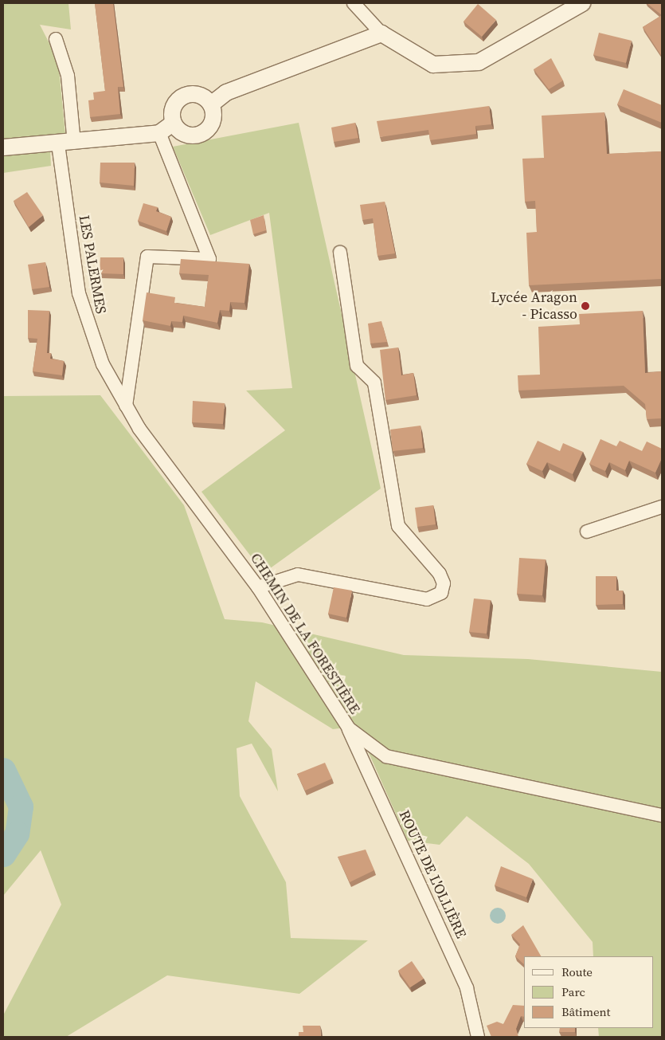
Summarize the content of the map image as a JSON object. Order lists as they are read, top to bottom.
{
  "streets": {
    "street": ["LES PALERMES", "CHEMIN DE LA FORESTIÈRE", "ROUTE DE L'OLLIÈRE"]
  },
  "crossings": [
    ["LES PALERMES", "CHEMIN DE LA FORESTIÈRE"],
    ["CHEMIN DE LA FORESTIÈRE", "ROUTE DE L'OLLIÈRE"]
  ],
  "places": ["Lycée Aragon - Picasso"],
  "legend": ["Route", "Parc", "Bâtiment"]
}
